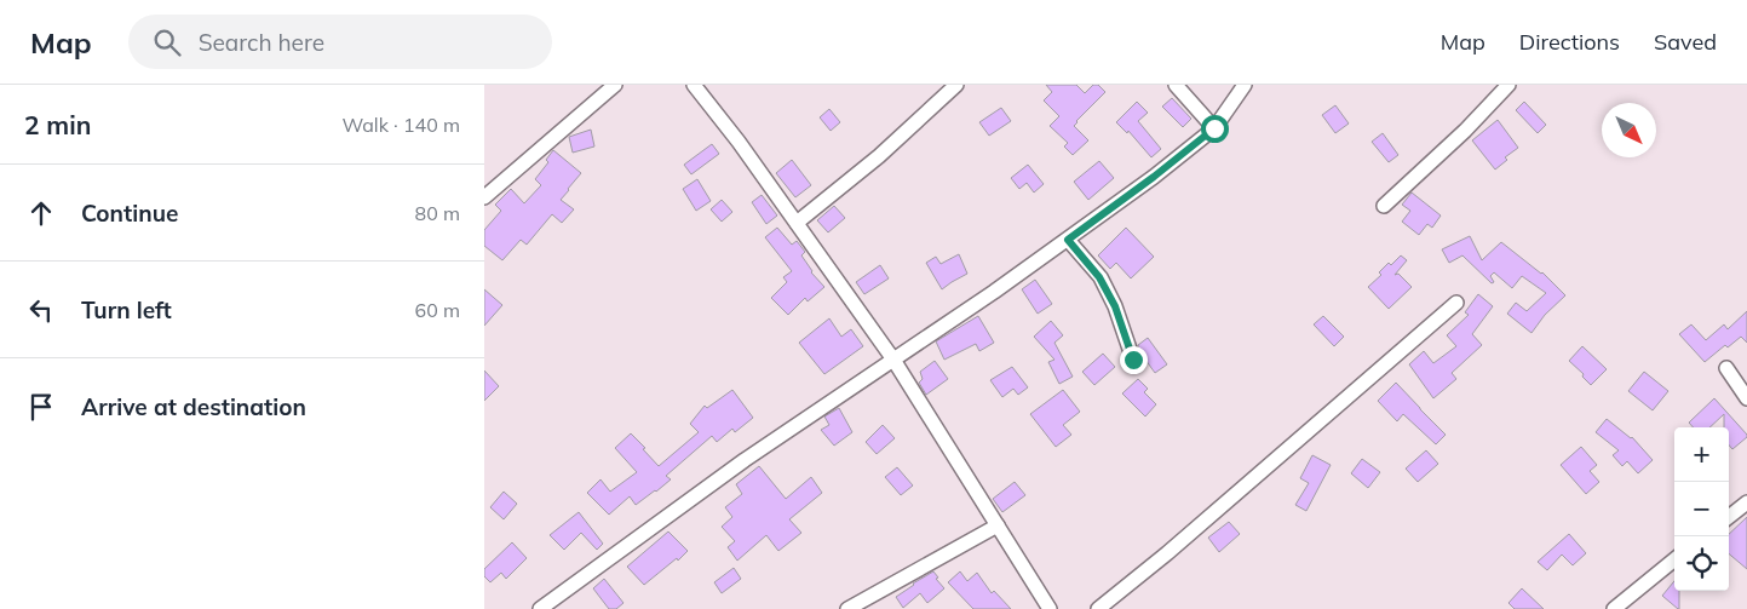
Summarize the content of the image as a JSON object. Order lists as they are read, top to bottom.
{
  "north": "bottom right",
  "page": {
    "header": "Map",
    "search": "Search here",
    "nav": ["Map", "Directions", "Saved"],
    "heading": ["2 min", "Walk · 140 m"],
    "list": [
      ["Continue", "80 m"],
      ["Turn left", "60 m"],
      "Arrive at destination"
    ],
    "map_buttons": ["+", "−"]
  }
}
